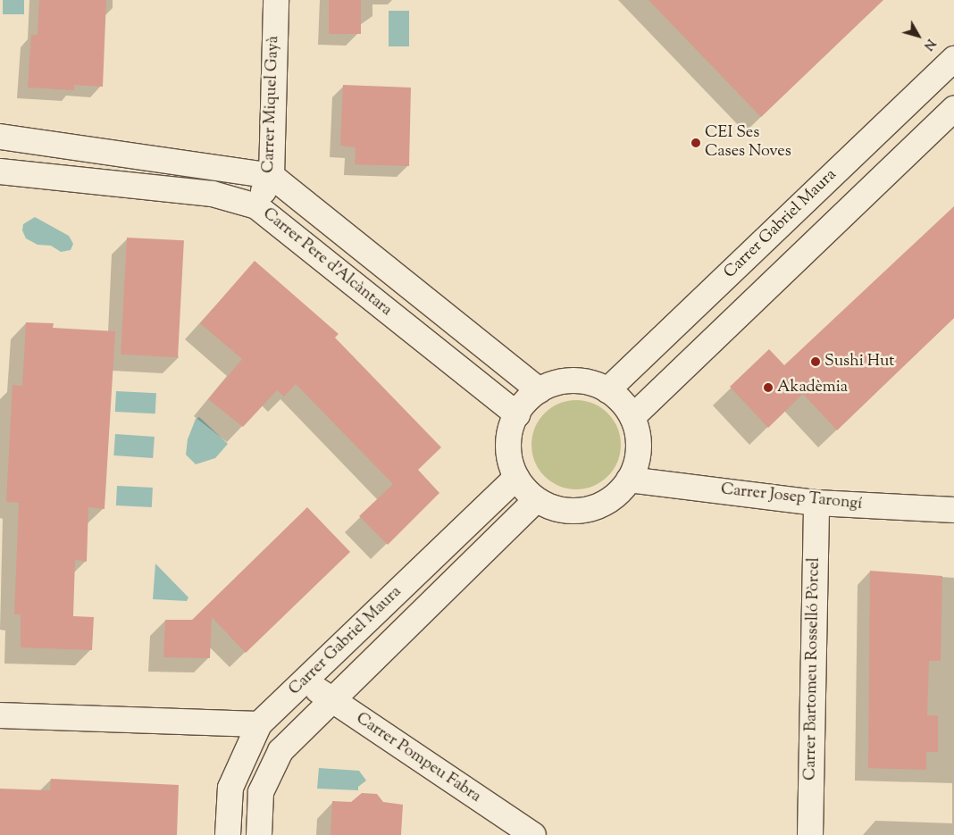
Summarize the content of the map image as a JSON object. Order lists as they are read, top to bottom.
{
  "streets": {
    "street": [
      "Carrer Miquel Gayà",
      "Carrer Gabriel Maura",
      "Carrer Pere d'Alcàntara",
      "Carrer Josep Tarongí",
      "Carrer Bartomeu Rosselló Pòrcel",
      "Carrer Pompeu Fabra"
    ]
  },
  "crossings": [
    ["Carrer Miquel Gayà", "Carrer Pere d'Alcàntara"],
    ["Carrer Gabriel Maura", "Carrer Pere d'Alcàntara"],
    ["Carrer Gabriel Maura", "Carrer Josep Tarongí"],
    ["Carrer Gabriel Maura", "Carrer Pompeu Fabra"],
    ["Carrer Pere d'Alcàntara", "Carrer Josep Tarongí"],
    ["Carrer Josep Tarongí", "Carrer Bartomeu Rosselló Pòrcel"]
  ],
  "places": ["CEI Ses Cases Noves", "Sushi Hut", "Akadèmia"],
  "north": "bottom right"
}
